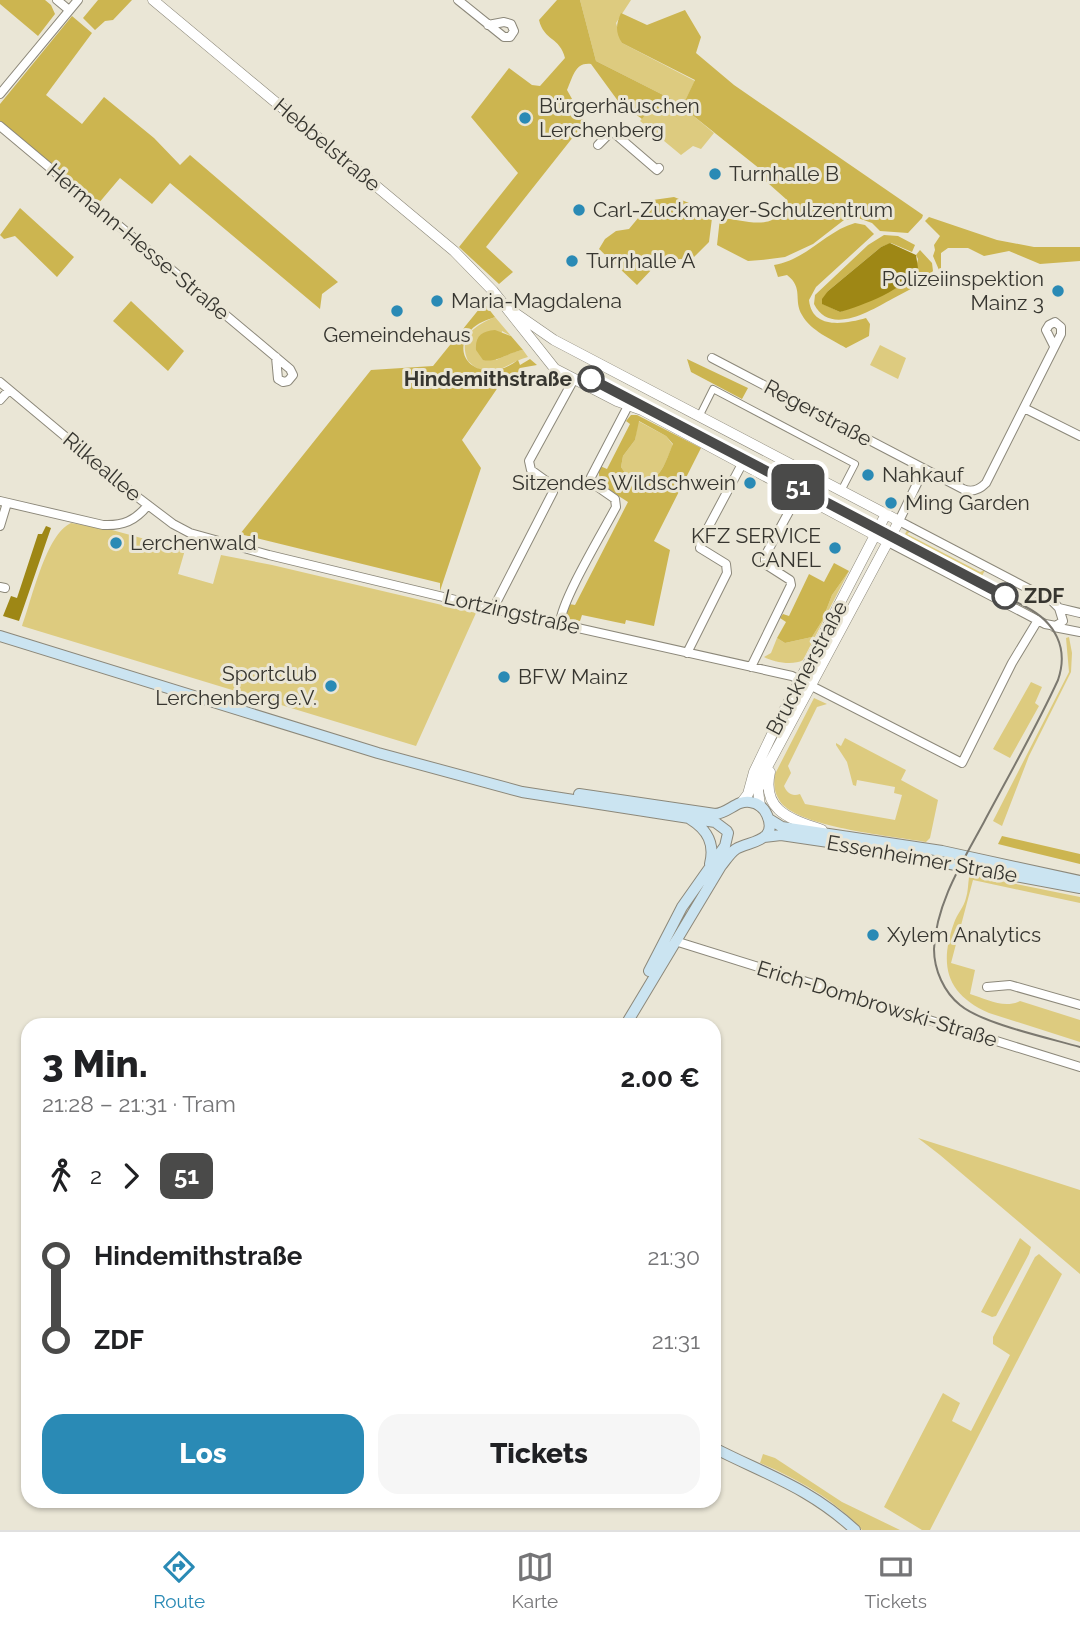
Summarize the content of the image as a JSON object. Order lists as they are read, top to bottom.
{
  "streets": {
    "main road": ["Essenheimer Straße"],
    "street": [
      "Hebbelstraße",
      "Hermann-Hesse-Straße",
      "Regerstraße",
      "Rilkeallee",
      "Lortzingstraße",
      "Brucknerstraße",
      "Erich-Dombrowski-Straße"
    ]
  },
  "crossings": [
    ["Rilkeallee", "Lortzingstraße"],
    ["Lortzingstraße", "Brucknerstraße"],
    ["Brucknerstraße", "Essenheimer Straße"]
  ],
  "places": [
    "Bürgerhäuschen Lerchenberg",
    "Turnhalle B",
    "Carl-Zuckmayer-Schulzentrum",
    "Turnhalle A",
    "Polizeiinspektion Mainz 3",
    "Maria-Magdalena",
    "Gemeindehaus",
    "Hindemithstraße",
    "Nahkauf",
    "Sitzendes Wildschwein",
    "Ming Garden",
    "Lerchenwald",
    "KFZ SERVICE CANEL",
    "ZDF",
    "BFW Mainz",
    "Sportclub Lerchenberg e.V.",
    "Xylem Analytics"
  ],
  "lines": ["tram line 51"],
  "page": {
    "on_map": "51",
    "heading": ["3 Min.", "21:28 – 21:31 · Tram", "2.00 €"],
    "legs": ["2", "51"],
    "list": [
      {
        "name": "Hindemithstraße",
        "value": "21:30"
      },
      {
        "name": "ZDF",
        "value": "21:31"
      }
    ],
    "buttons": ["Los", "Tickets"],
    "tabs": ["Route", "Karte", "Tickets"]
  }
}
